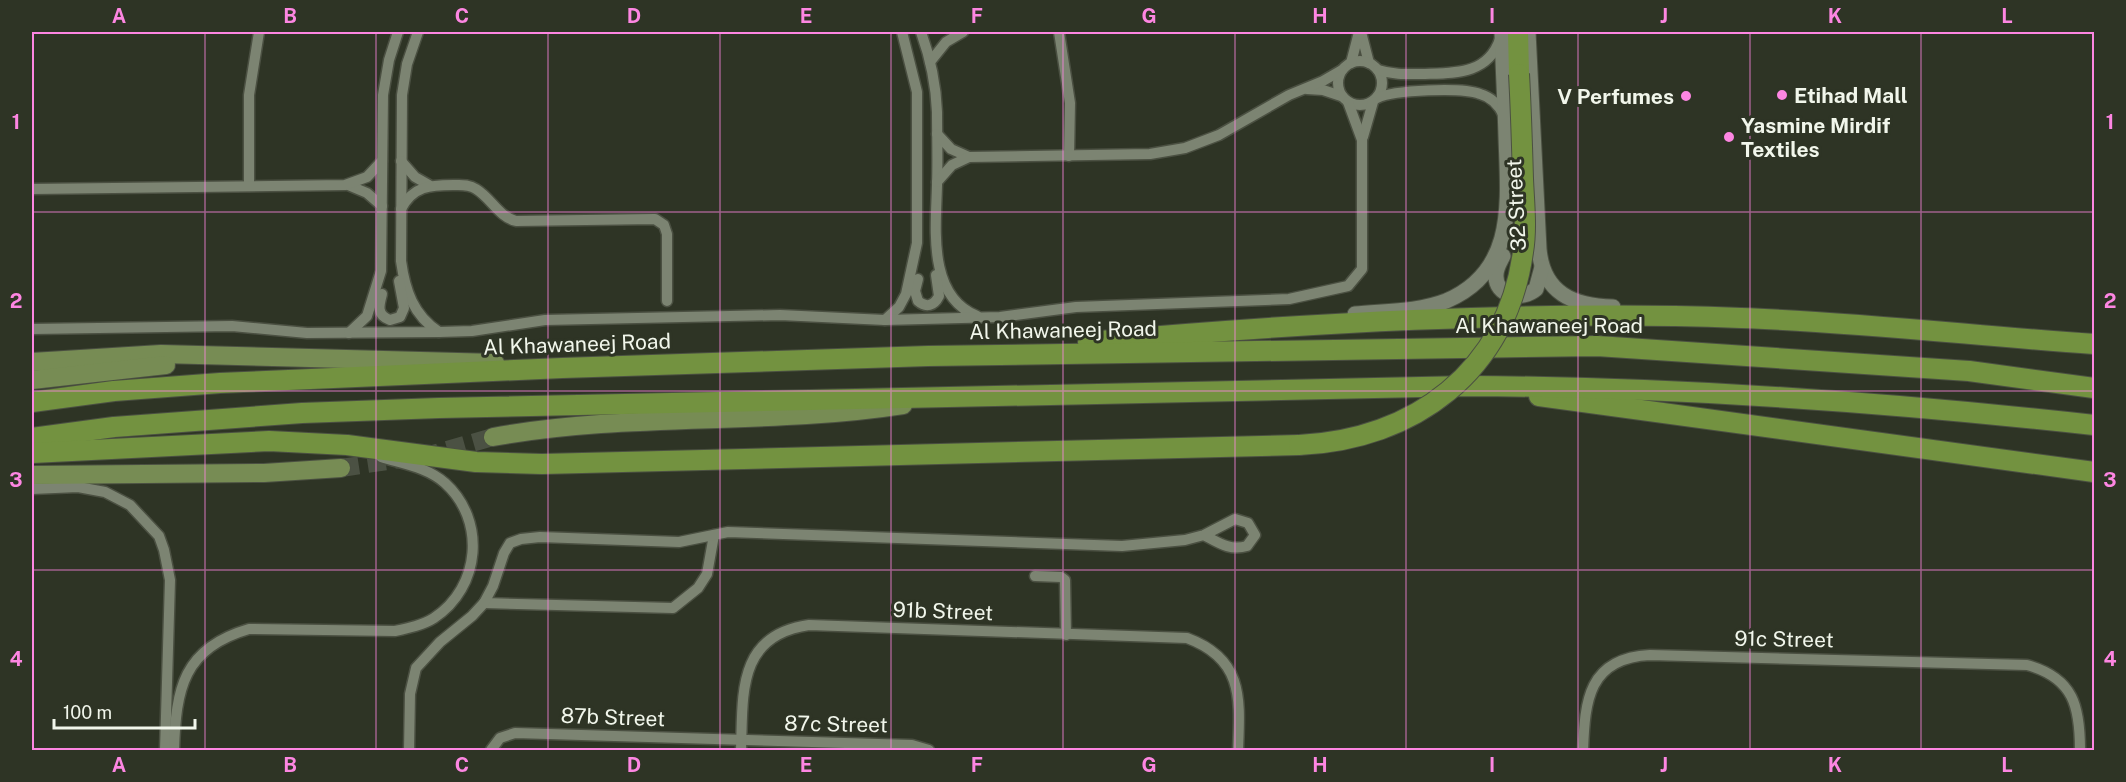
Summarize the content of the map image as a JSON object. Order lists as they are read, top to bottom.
{
  "streets": {
    "highway": ["Al Khawaneej Road"],
    "street": [
      "32 Street",
      "91b Street",
      "91c Street",
      "87b Street",
      "87c Street"
    ]
  },
  "crossings": [
    ["91b Street", "87b Street"],
    ["91b Street", "87c Street"],
    ["87b Street", "87c Street"]
  ],
  "places": ["Etihad Mall", "V Perfumes", "Yasmine Mirdif Textiles"],
  "scale_bar": "100 m",
  "grid": {
    "columns": [
      "A",
      "B",
      "C",
      "D",
      "E",
      "F",
      "G",
      "H",
      "I",
      "J",
      "K",
      "L"
    ],
    "rows": [
      "1",
      "2",
      "3",
      "4"
    ]
  }
}
